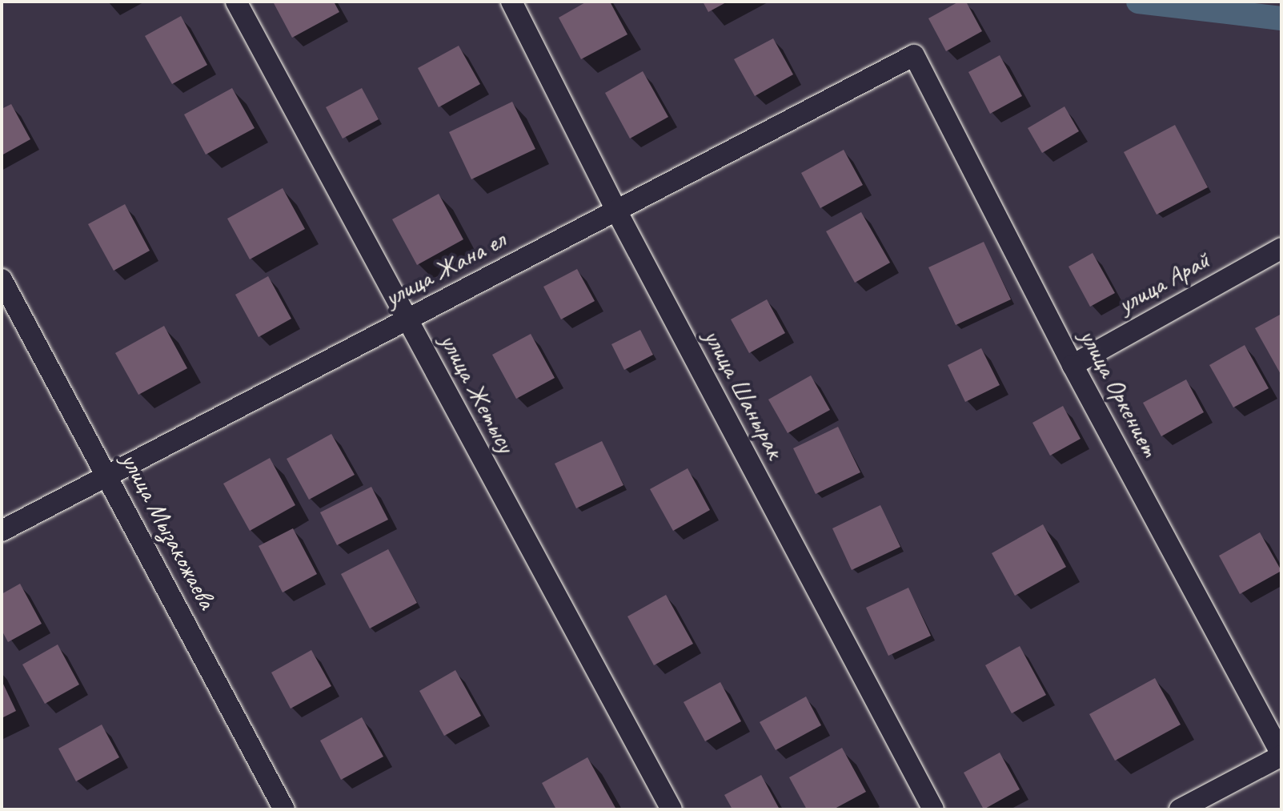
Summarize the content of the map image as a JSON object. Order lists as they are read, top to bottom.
{
  "streets": {
    "street": [
      "улица Жана ел",
      "улица Арай",
      "улица Жетысу",
      "улица Оркениет",
      "улица Шанырак",
      "улица Мызакожаева"
    ]
  },
  "crossings": [
    ["улица Жана ел", "улица Жетысу"],
    ["улица Жана ел", "улица Оркениет"],
    ["улица Жана ел", "улица Шанырак"],
    ["улица Жана ел", "улица Мызакожаева"],
    ["улица Арай", "улица Оркениет"]
  ]
}
